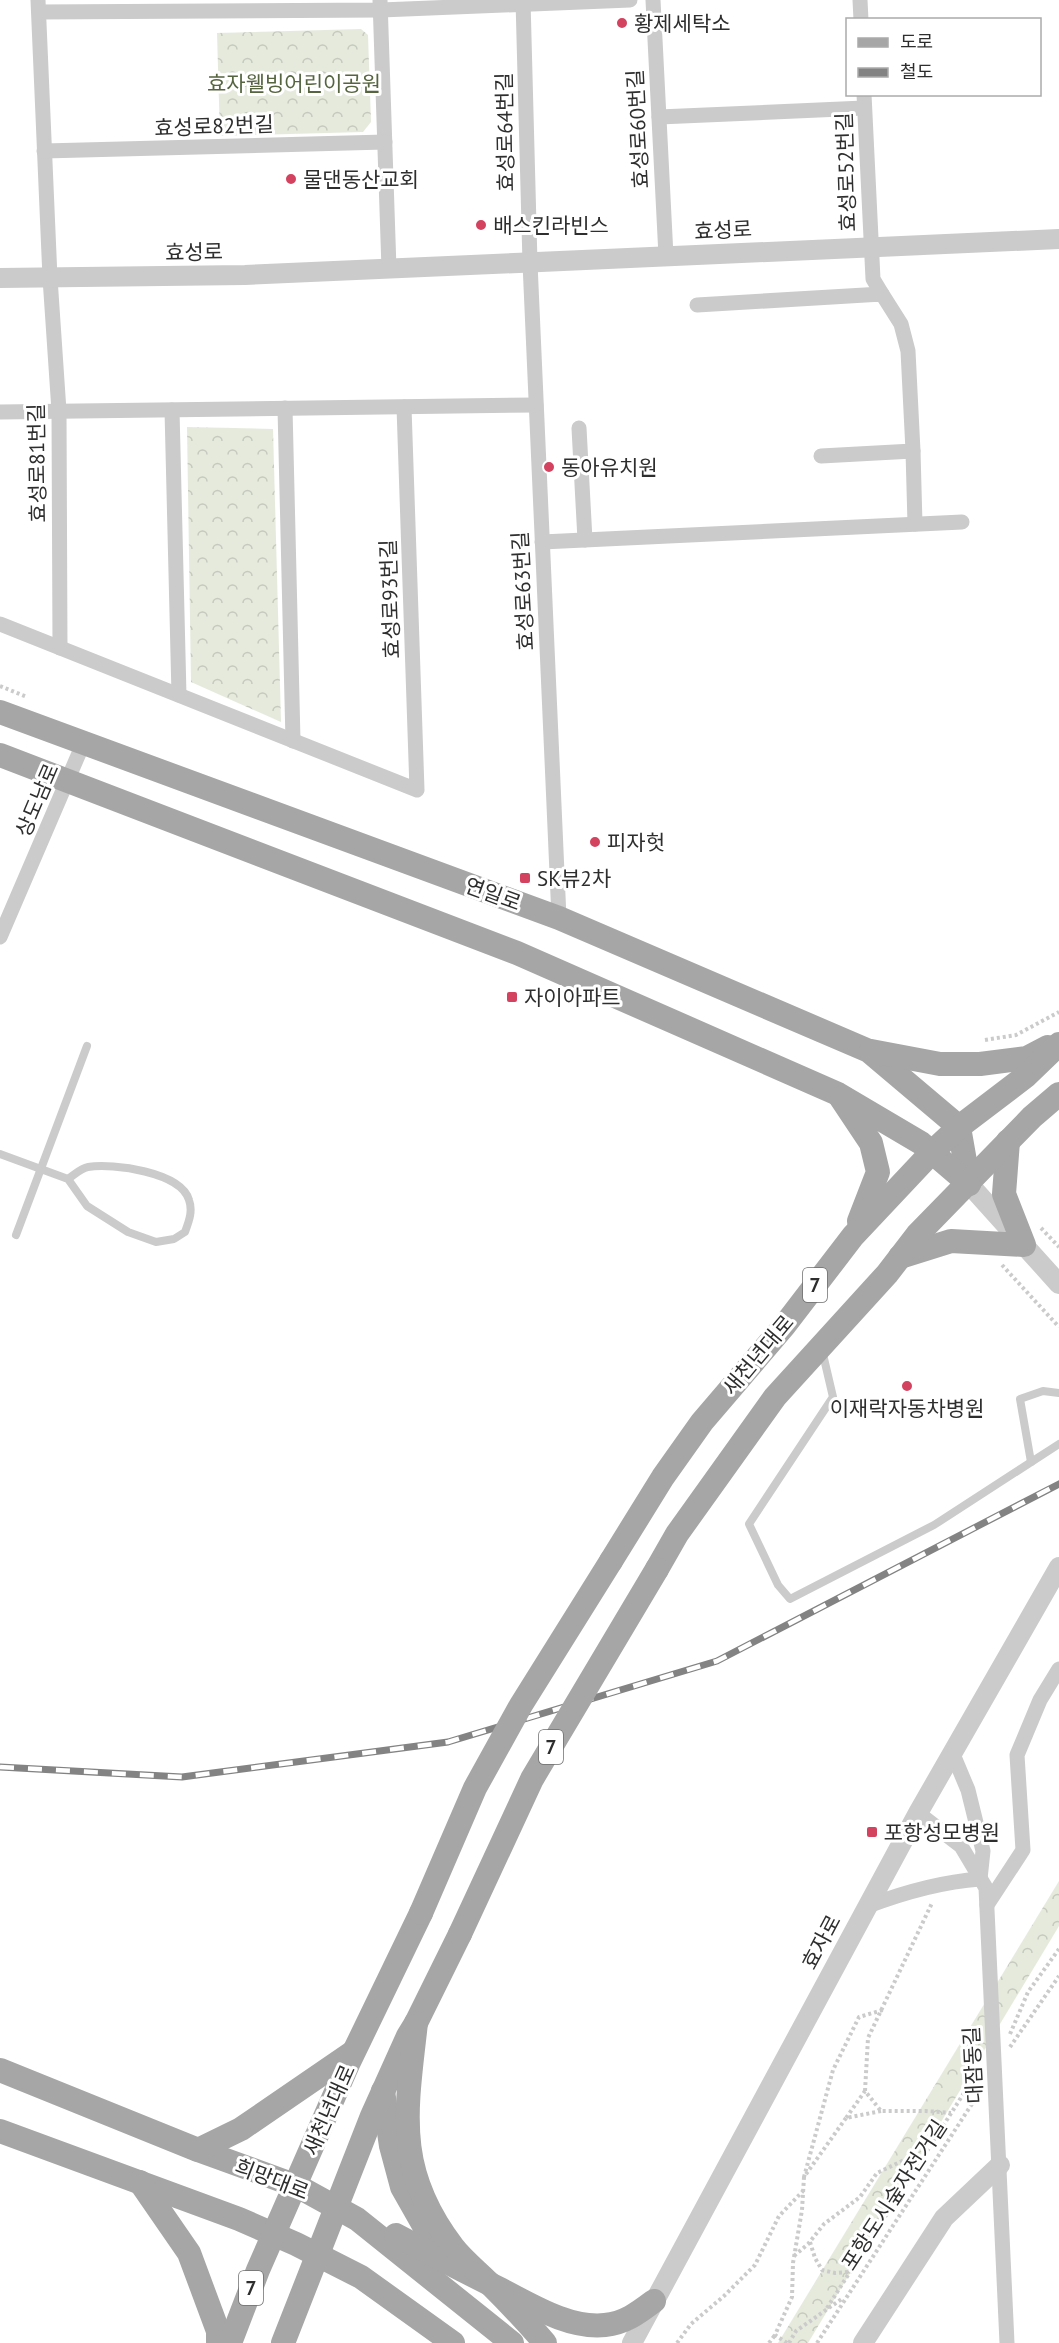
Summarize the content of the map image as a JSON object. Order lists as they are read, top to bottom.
{
  "streets": {
    "main road": [
      "연일로",
      "7",
      "새천년대로",
      "희망대로"
    ],
    "street": [
      "효성로82번길",
      "효성로60번길",
      "효성로64번길",
      "효성로52번길",
      "효성로",
      "효성로81번길",
      "효성로63번길",
      "효성로93번길",
      "상도남로",
      "효자로",
      "대잠동길"
    ],
    "path": ["포항도시숲자전거길"]
  },
  "crossings": [
    ["효성로60번길", "효성로"],
    ["효성로64번길", "효성로"],
    ["효성로64번길", "효성로63번길"],
    ["효성로52번길", "효성로"],
    ["효성로", "효성로81번길"],
    ["효성로", "효성로63번길"],
    ["효성로63번길", "연일로"],
    ["상도남로", "연일로"],
    ["연일로", "새천년대로"],
    ["새천년대로", "희망대로"],
    ["효자로", "대잠동길"],
    ["대잠동길", "포항도시숲자전거길"]
  ],
  "parks": ["효자웰빙어린이공원"],
  "places": {
    "other": [
      "황제세탁소",
      "물댄동산교회",
      "배스킨라빈스",
      "동아유치원",
      "피자헛",
      "이재락자동차병원"
    ],
    "transit": ["SK뷰2차", "자이아파트", "포항성모병원"]
  },
  "legend": ["도로", "철도"]
}
